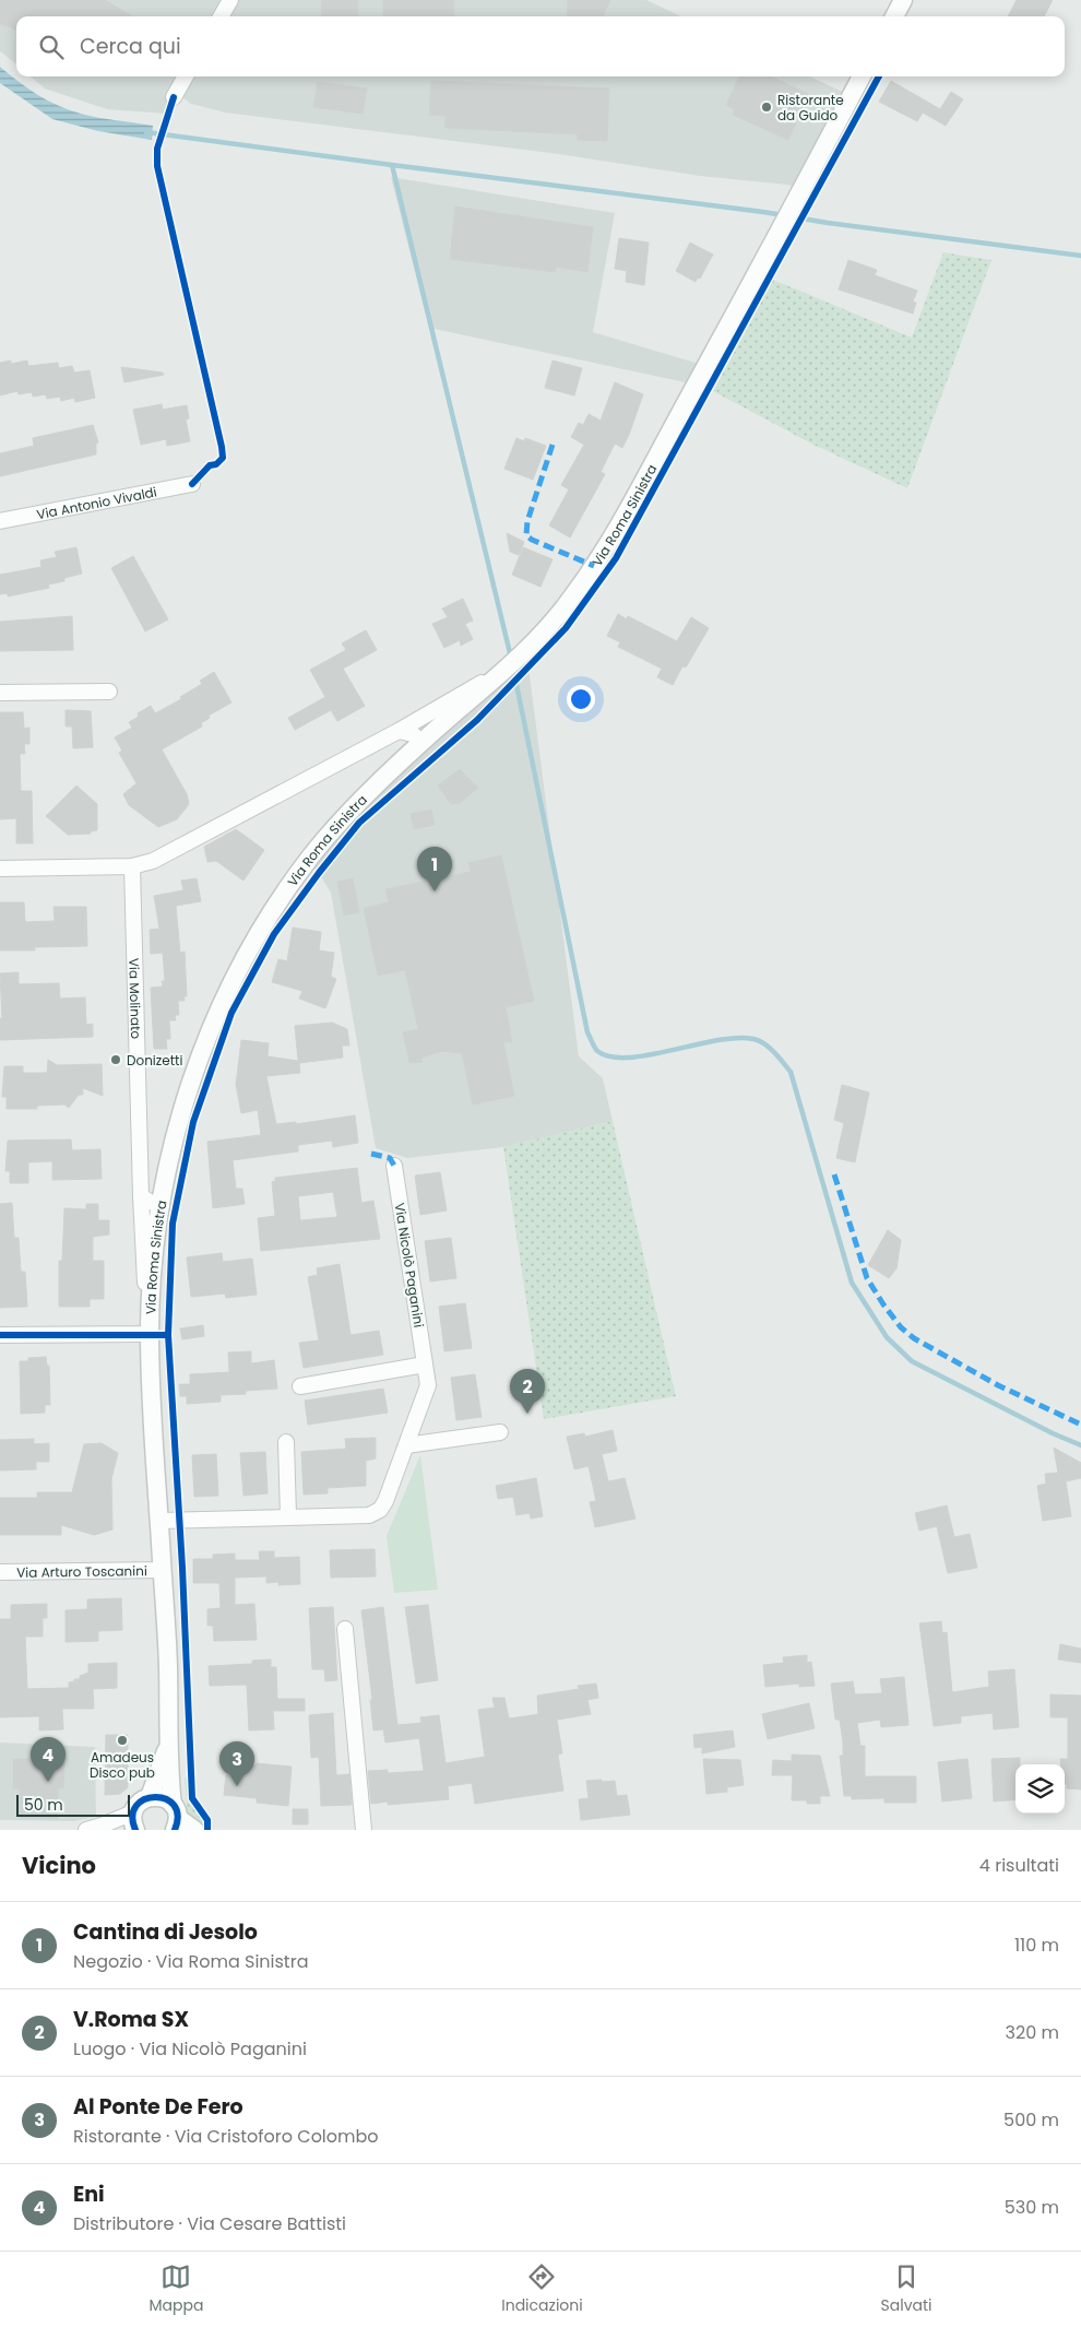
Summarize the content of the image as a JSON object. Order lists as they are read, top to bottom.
{
  "streets": {
    "street": [
      "Via Antonio Vivaldi",
      "Via Roma Sinistra",
      "Via Molinato",
      "Via Nicolò Paganini",
      "Via Arturo Toscanini"
    ]
  },
  "crossings": [
    ["Via Roma Sinistra", "Via Molinato"],
    ["Via Roma Sinistra", "Via Nicolò Paganini"],
    ["Via Roma Sinistra", "Via Arturo Toscanini"]
  ],
  "places": ["Ristorante da Guido", "Donizetti", "Amadeus Disco pub"],
  "scale_bar": "50 m",
  "page": {
    "search": "Cerca qui",
    "pins": [
      "1",
      "2",
      "4",
      "3"
    ],
    "scale": "50 m",
    "heading": ["Vicino", "4 risultati"],
    "list": [
      {
        "mark": "1",
        "name": "Cantina di Jesolo",
        "note": "Negozio · Via Roma Sinistra",
        "value": "110 m"
      },
      {
        "mark": "2",
        "name": "V.Roma SX",
        "note": "Luogo · Via Nicolò Paganini",
        "value": "320 m"
      },
      {
        "mark": "3",
        "name": "Al Ponte De Fero",
        "note": "Ristorante · Via Cristoforo Colombo",
        "value": "500 m"
      },
      {
        "mark": "4",
        "name": "Eni",
        "note": "Distributore · Via Cesare Battisti",
        "value": "530 m"
      }
    ],
    "nav": ["Mappa", "Indicazioni", "Salvati"]
  }
}
